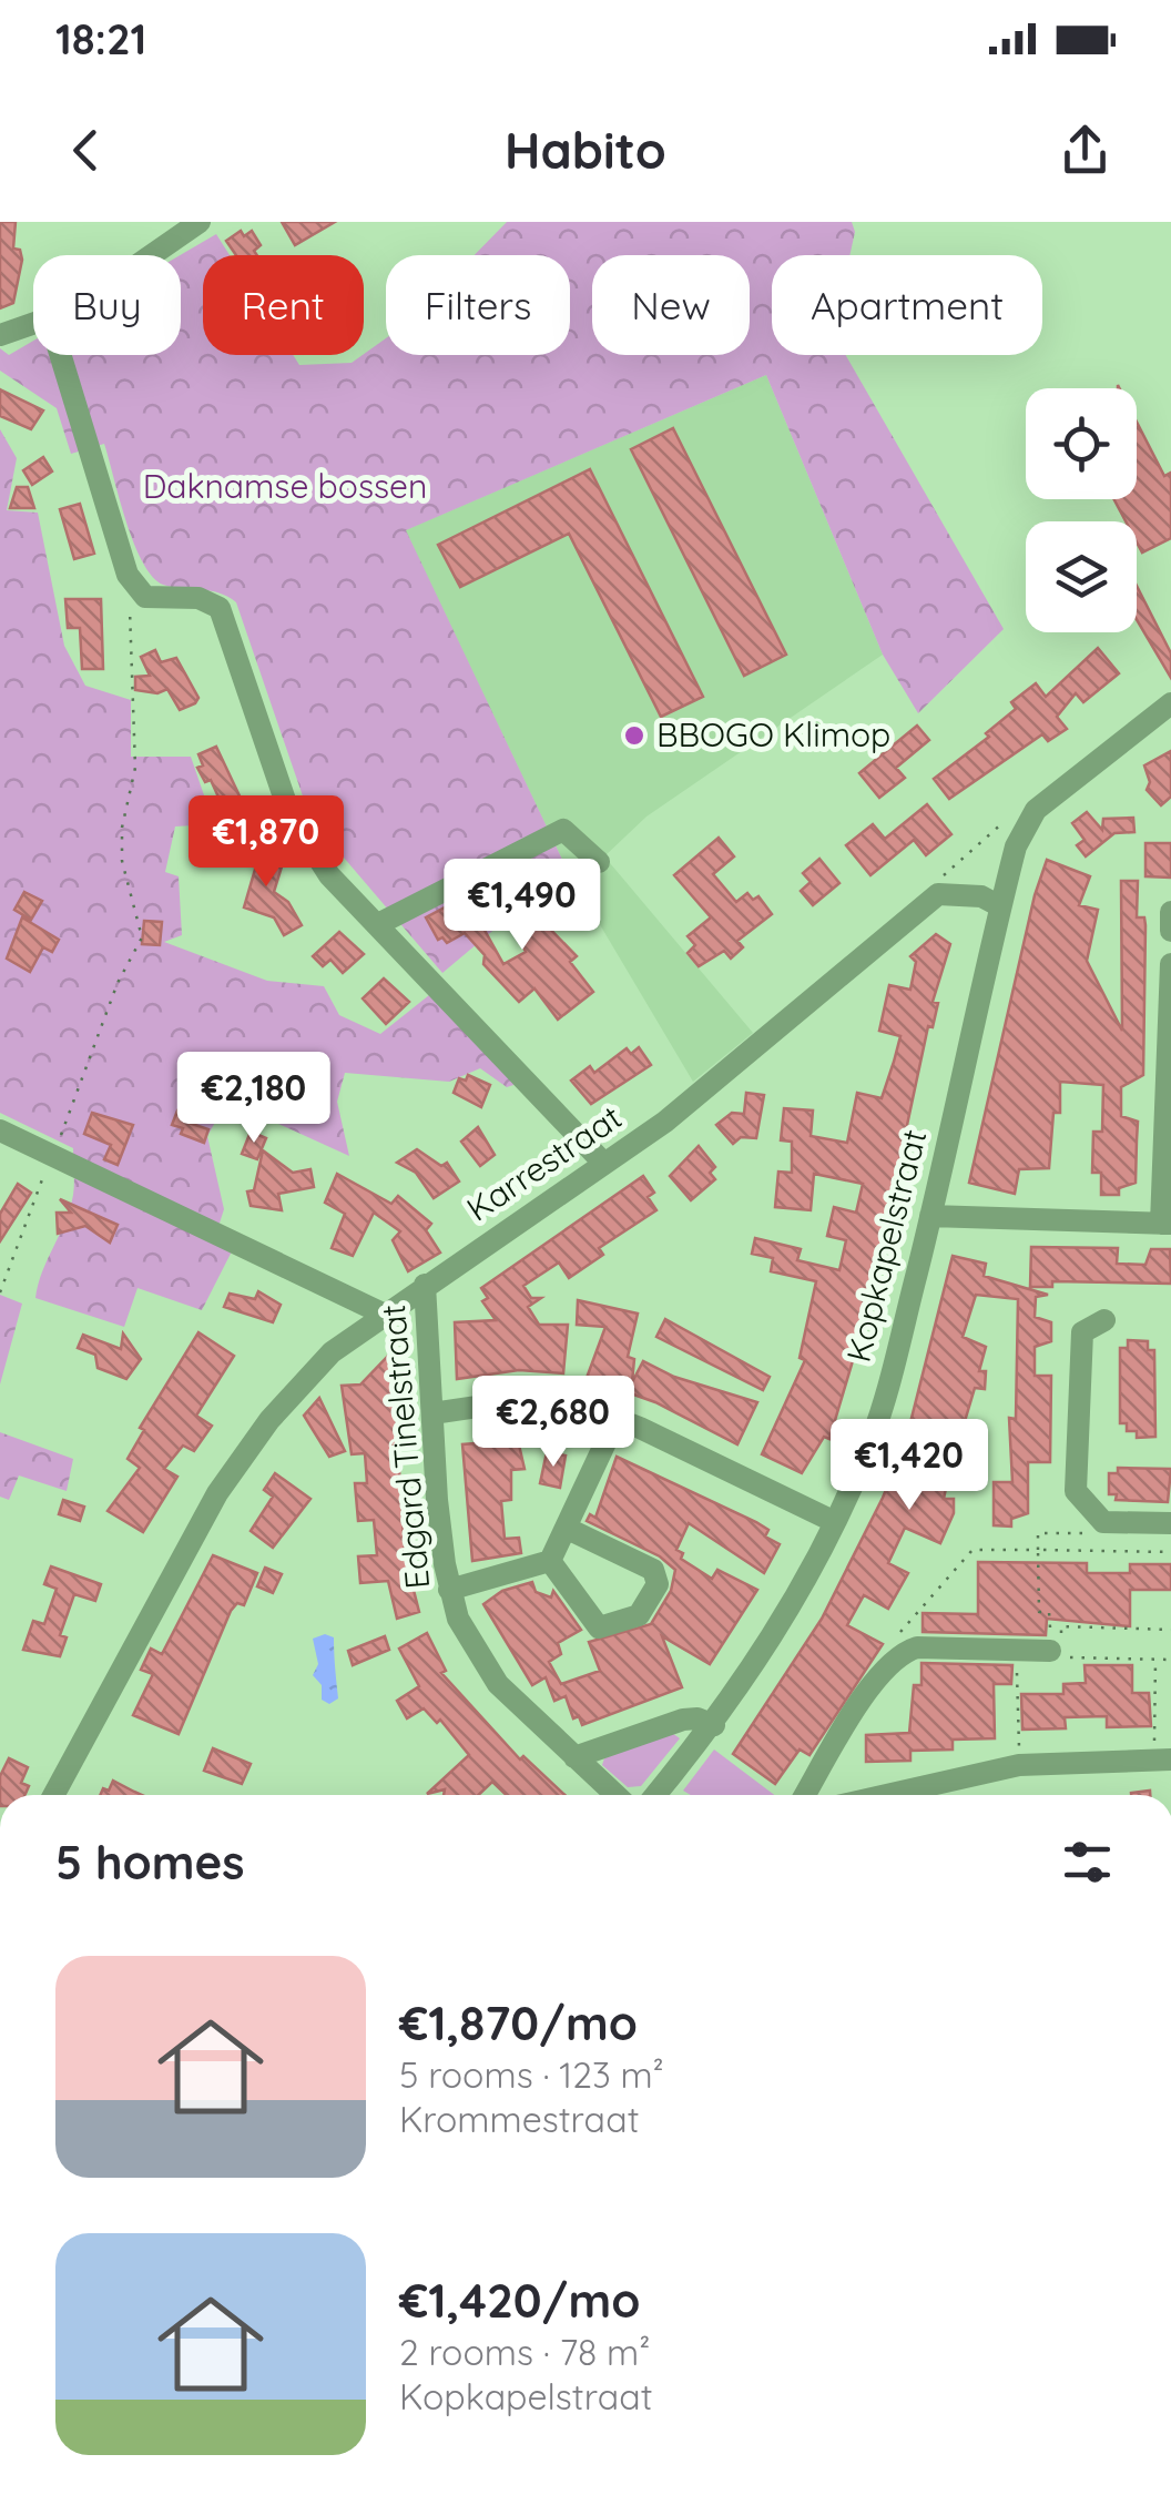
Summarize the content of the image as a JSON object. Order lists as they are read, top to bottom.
{
  "streets": {
    "street": ["Karrestraat", "Kopkapelstraat", "Edgard Tinelstraat"]
  },
  "crossings": [
    ["Karrestraat", "Edgard Tinelstraat"]
  ],
  "parks": ["Daknamse bossen"],
  "places": ["BBOGO Klimop"],
  "page": {
    "status": "18:21",
    "header": "Habito",
    "chip": [
      "Buy",
      "Rent",
      "Filters",
      "New",
      "Apartment"
    ],
    "price": [
      "€1,870",
      "€1,490",
      "€2,180",
      "€2,680",
      "€1,420"
    ],
    "heading": "5 homes",
    "list": [
      {
        "name": "€1,870/mo",
        "note": "5 rooms · 123 m² · Krommestraat"
      },
      {
        "name": "€1,420/mo",
        "note": "2 rooms · 78 m² · Kopkapelstraat"
      }
    ]
  }
}
